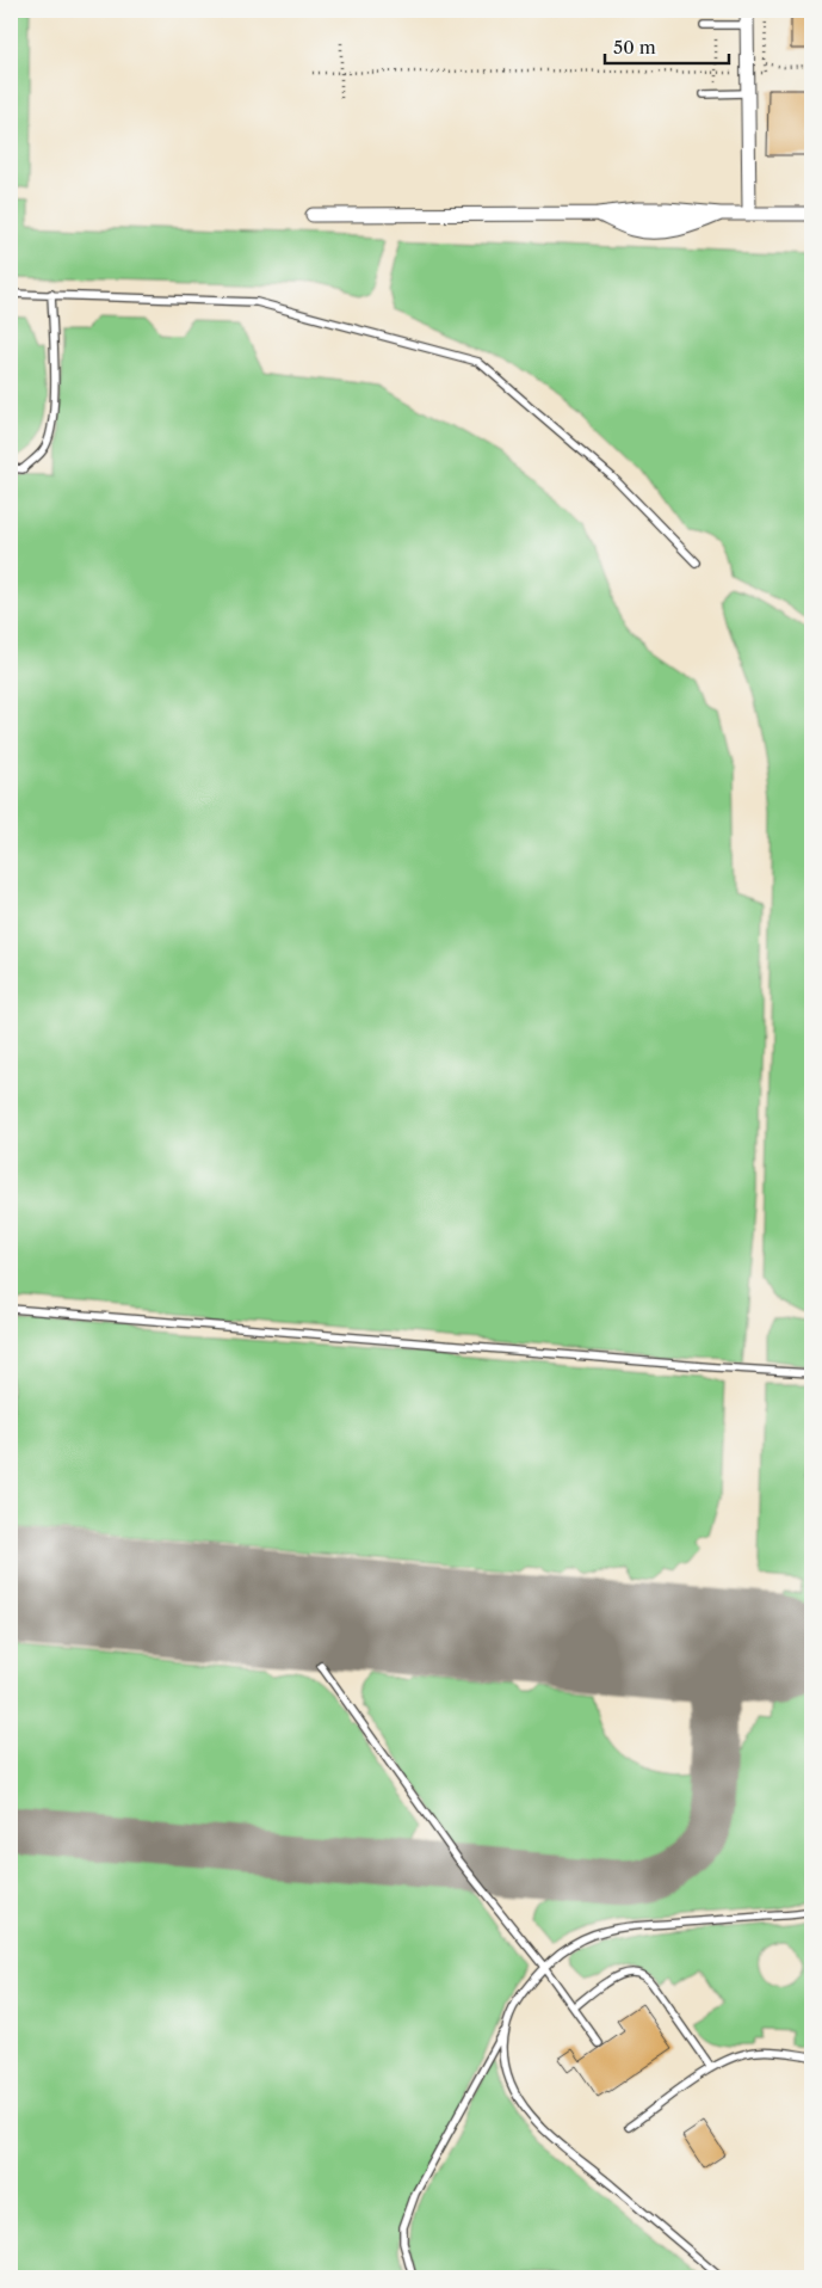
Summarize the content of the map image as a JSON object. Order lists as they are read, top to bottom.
{
  "scale_bar": "50 m"
}
